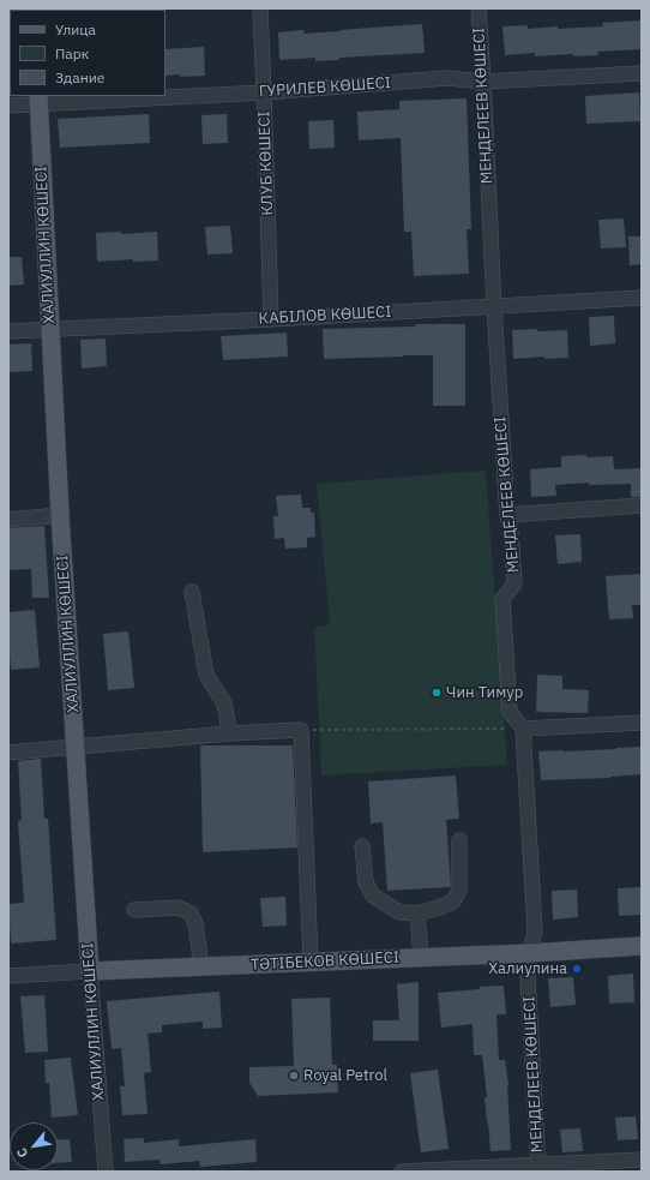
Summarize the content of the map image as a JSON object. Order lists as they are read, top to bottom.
{
  "streets": {
    "main road": ["ХАЛИУЛЛИН КӨШЕСІ", "ТӘТІБЕКОВ КӨШЕСІ"],
    "street": [
      "ГУРИЛЕВ КӨШЕСІ",
      "МЕНДЕЛЕЕВ КӨШЕСІ",
      "КЛУБ КӨШЕСІ",
      "КАБІЛОВ КӨШЕСІ"
    ]
  },
  "crossings": [
    ["ГУРИЛЕВ КӨШЕСІ", "МЕНДЕЛЕЕВ КӨШЕСІ"],
    ["ГУРИЛЕВ КӨШЕСІ", "КЛУБ КӨШЕСІ"],
    ["ГУРИЛЕВ КӨШЕСІ", "ХАЛИУЛЛИН КӨШЕСІ"],
    ["МЕНДЕЛЕЕВ КӨШЕСІ", "КАБІЛОВ КӨШЕСІ"],
    ["МЕНДЕЛЕЕВ КӨШЕСІ", "ТӘТІБЕКОВ КӨШЕСІ"],
    ["КЛУБ КӨШЕСІ", "КАБІЛОВ КӨШЕСІ"],
    ["ХАЛИУЛЛИН КӨШЕСІ", "КАБІЛОВ КӨШЕСІ"],
    ["ХАЛИУЛЛИН КӨШЕСІ", "ТӘТІБЕКОВ КӨШЕСІ"]
  ],
  "places": ["Чин Тимур", "Халиулина", "Royal Petrol"],
  "legend": ["Улица", "Парк", "Здание"],
  "north": "bottom left"
}
